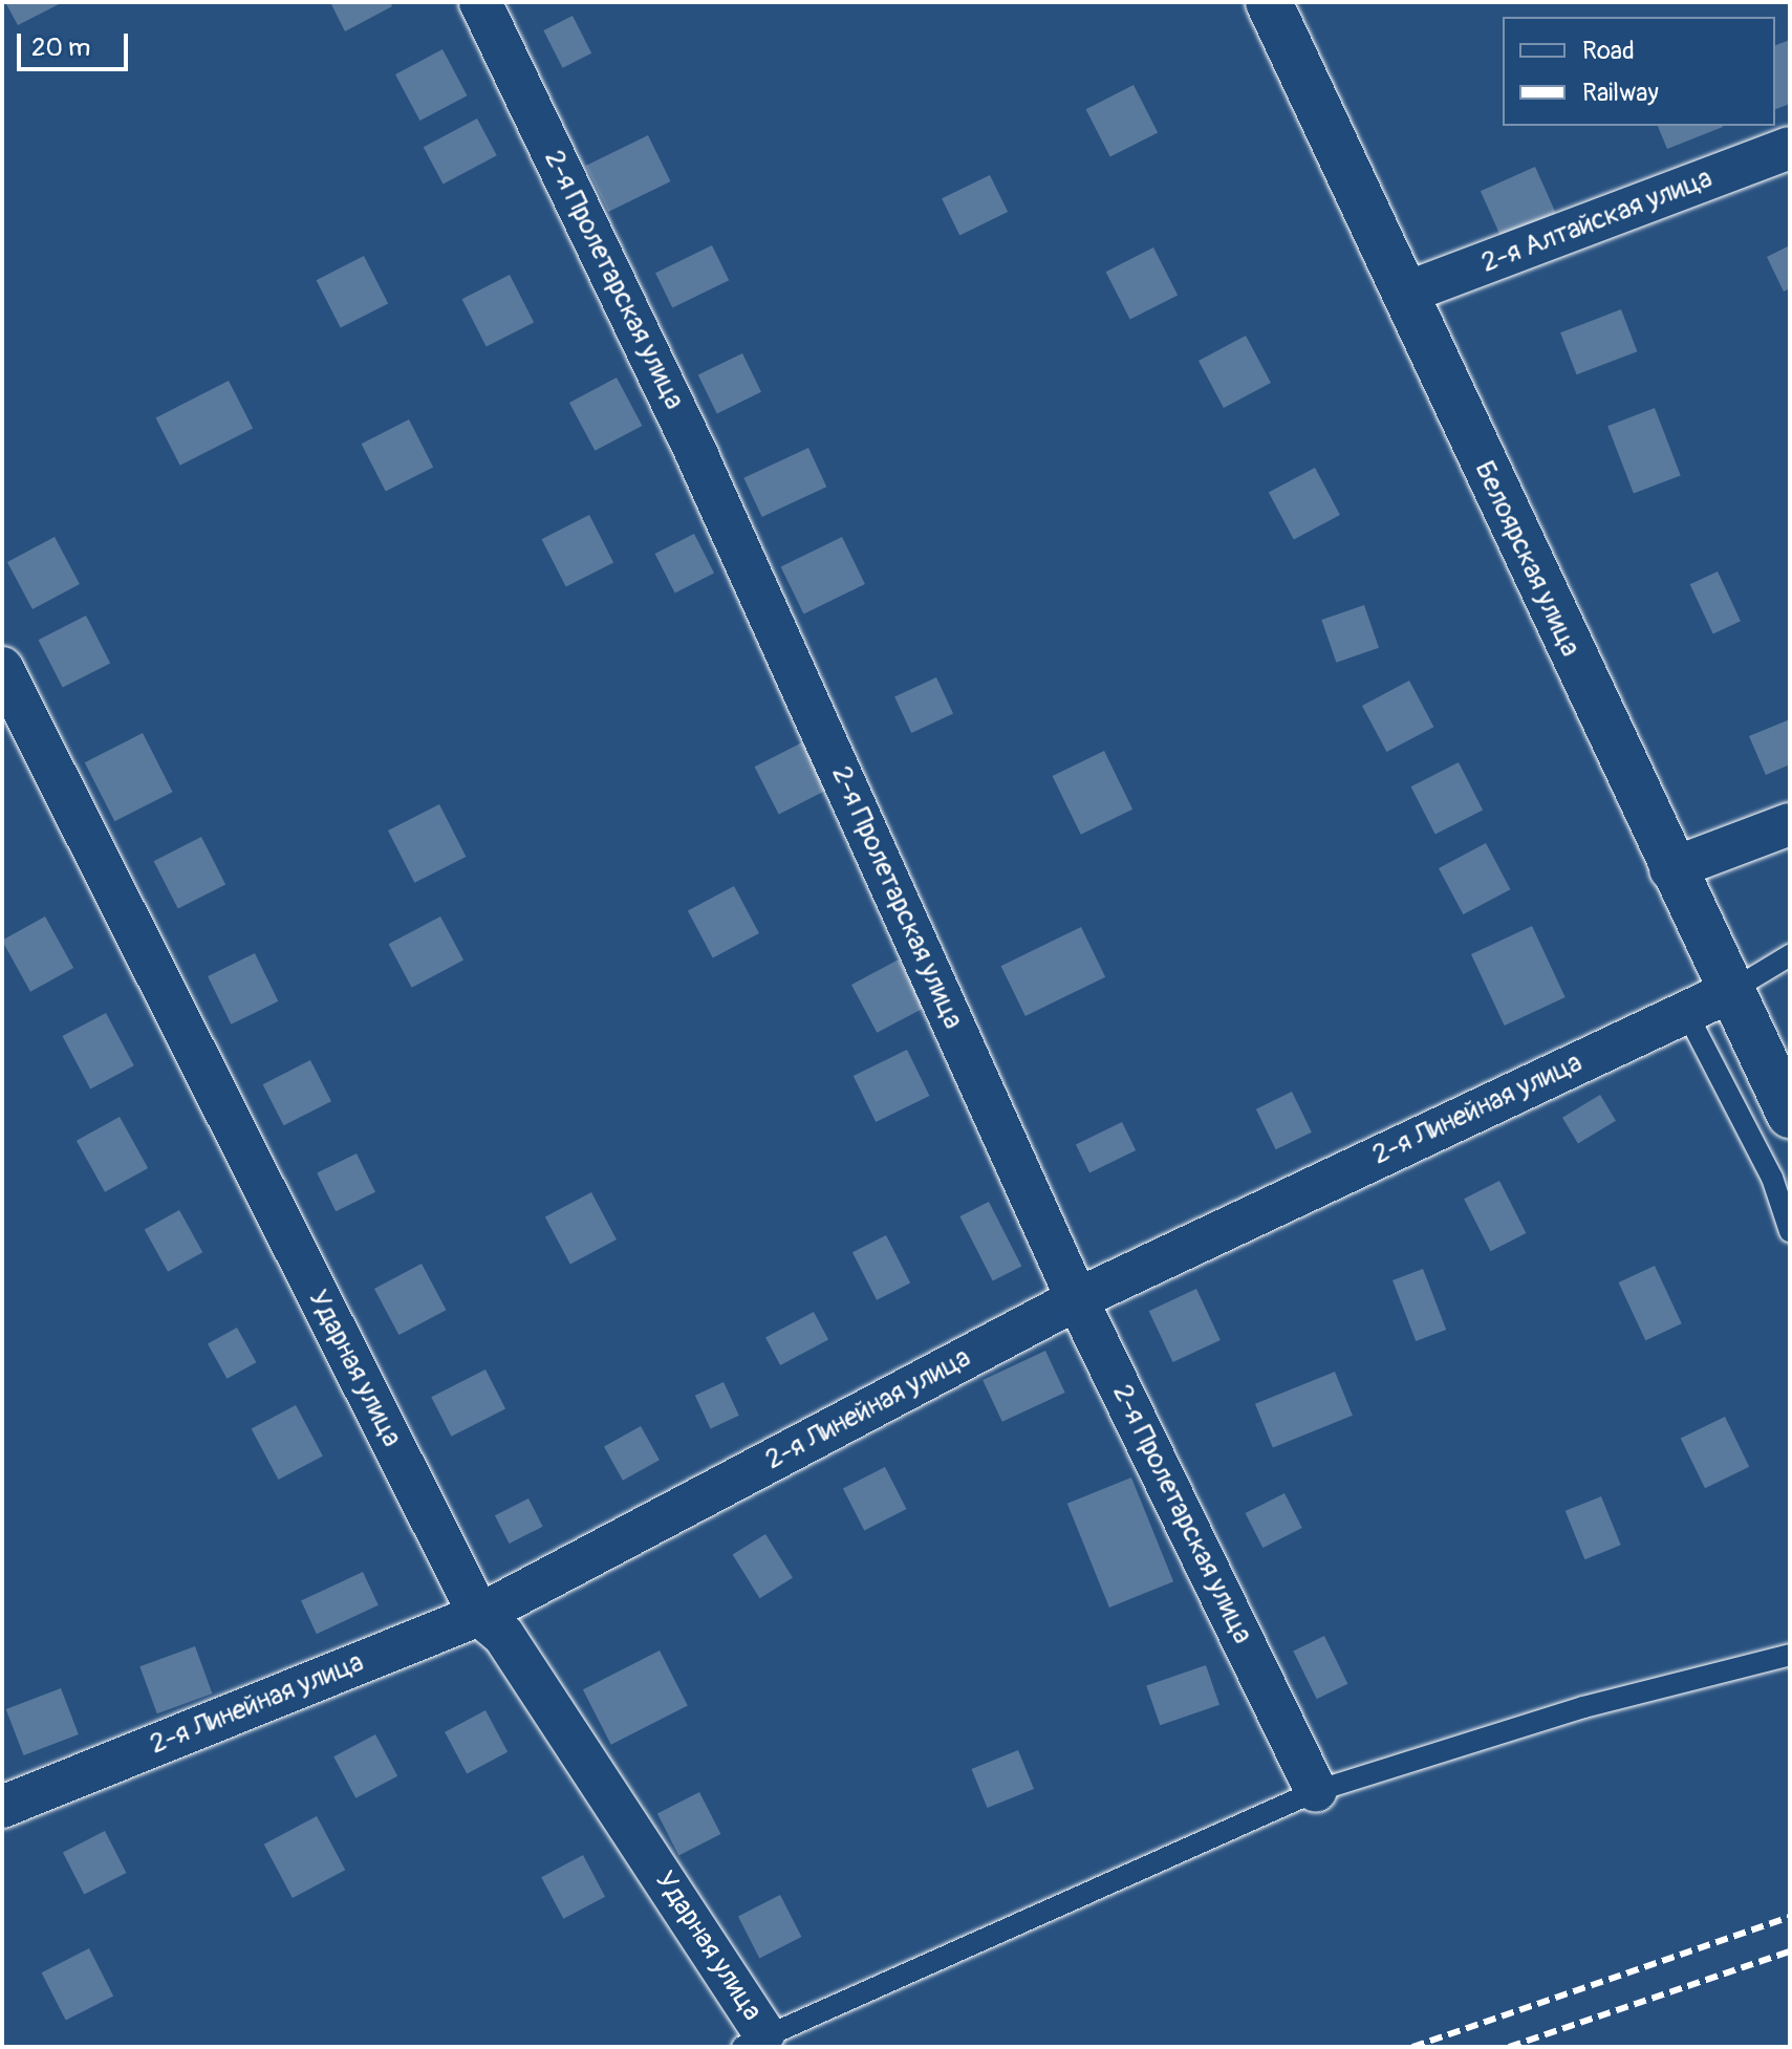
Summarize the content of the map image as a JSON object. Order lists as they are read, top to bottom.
{
  "streets": {
    "street": [
      "2-я Алтайская улица",
      "2-я Пролетарская улица",
      "Белоярская улица",
      "2-я Линейная улица",
      "Ударная улица"
    ]
  },
  "crossings": [
    ["2-я Алтайская улица", "Белоярская улица"],
    ["2-я Пролетарская улица", "2-я Линейная улица"],
    ["Белоярская улица", "2-я Линейная улица"],
    ["2-я Линейная улица", "Ударная улица"]
  ],
  "legend": ["Road", "Railway"],
  "scale_bar": "20 m"
}
